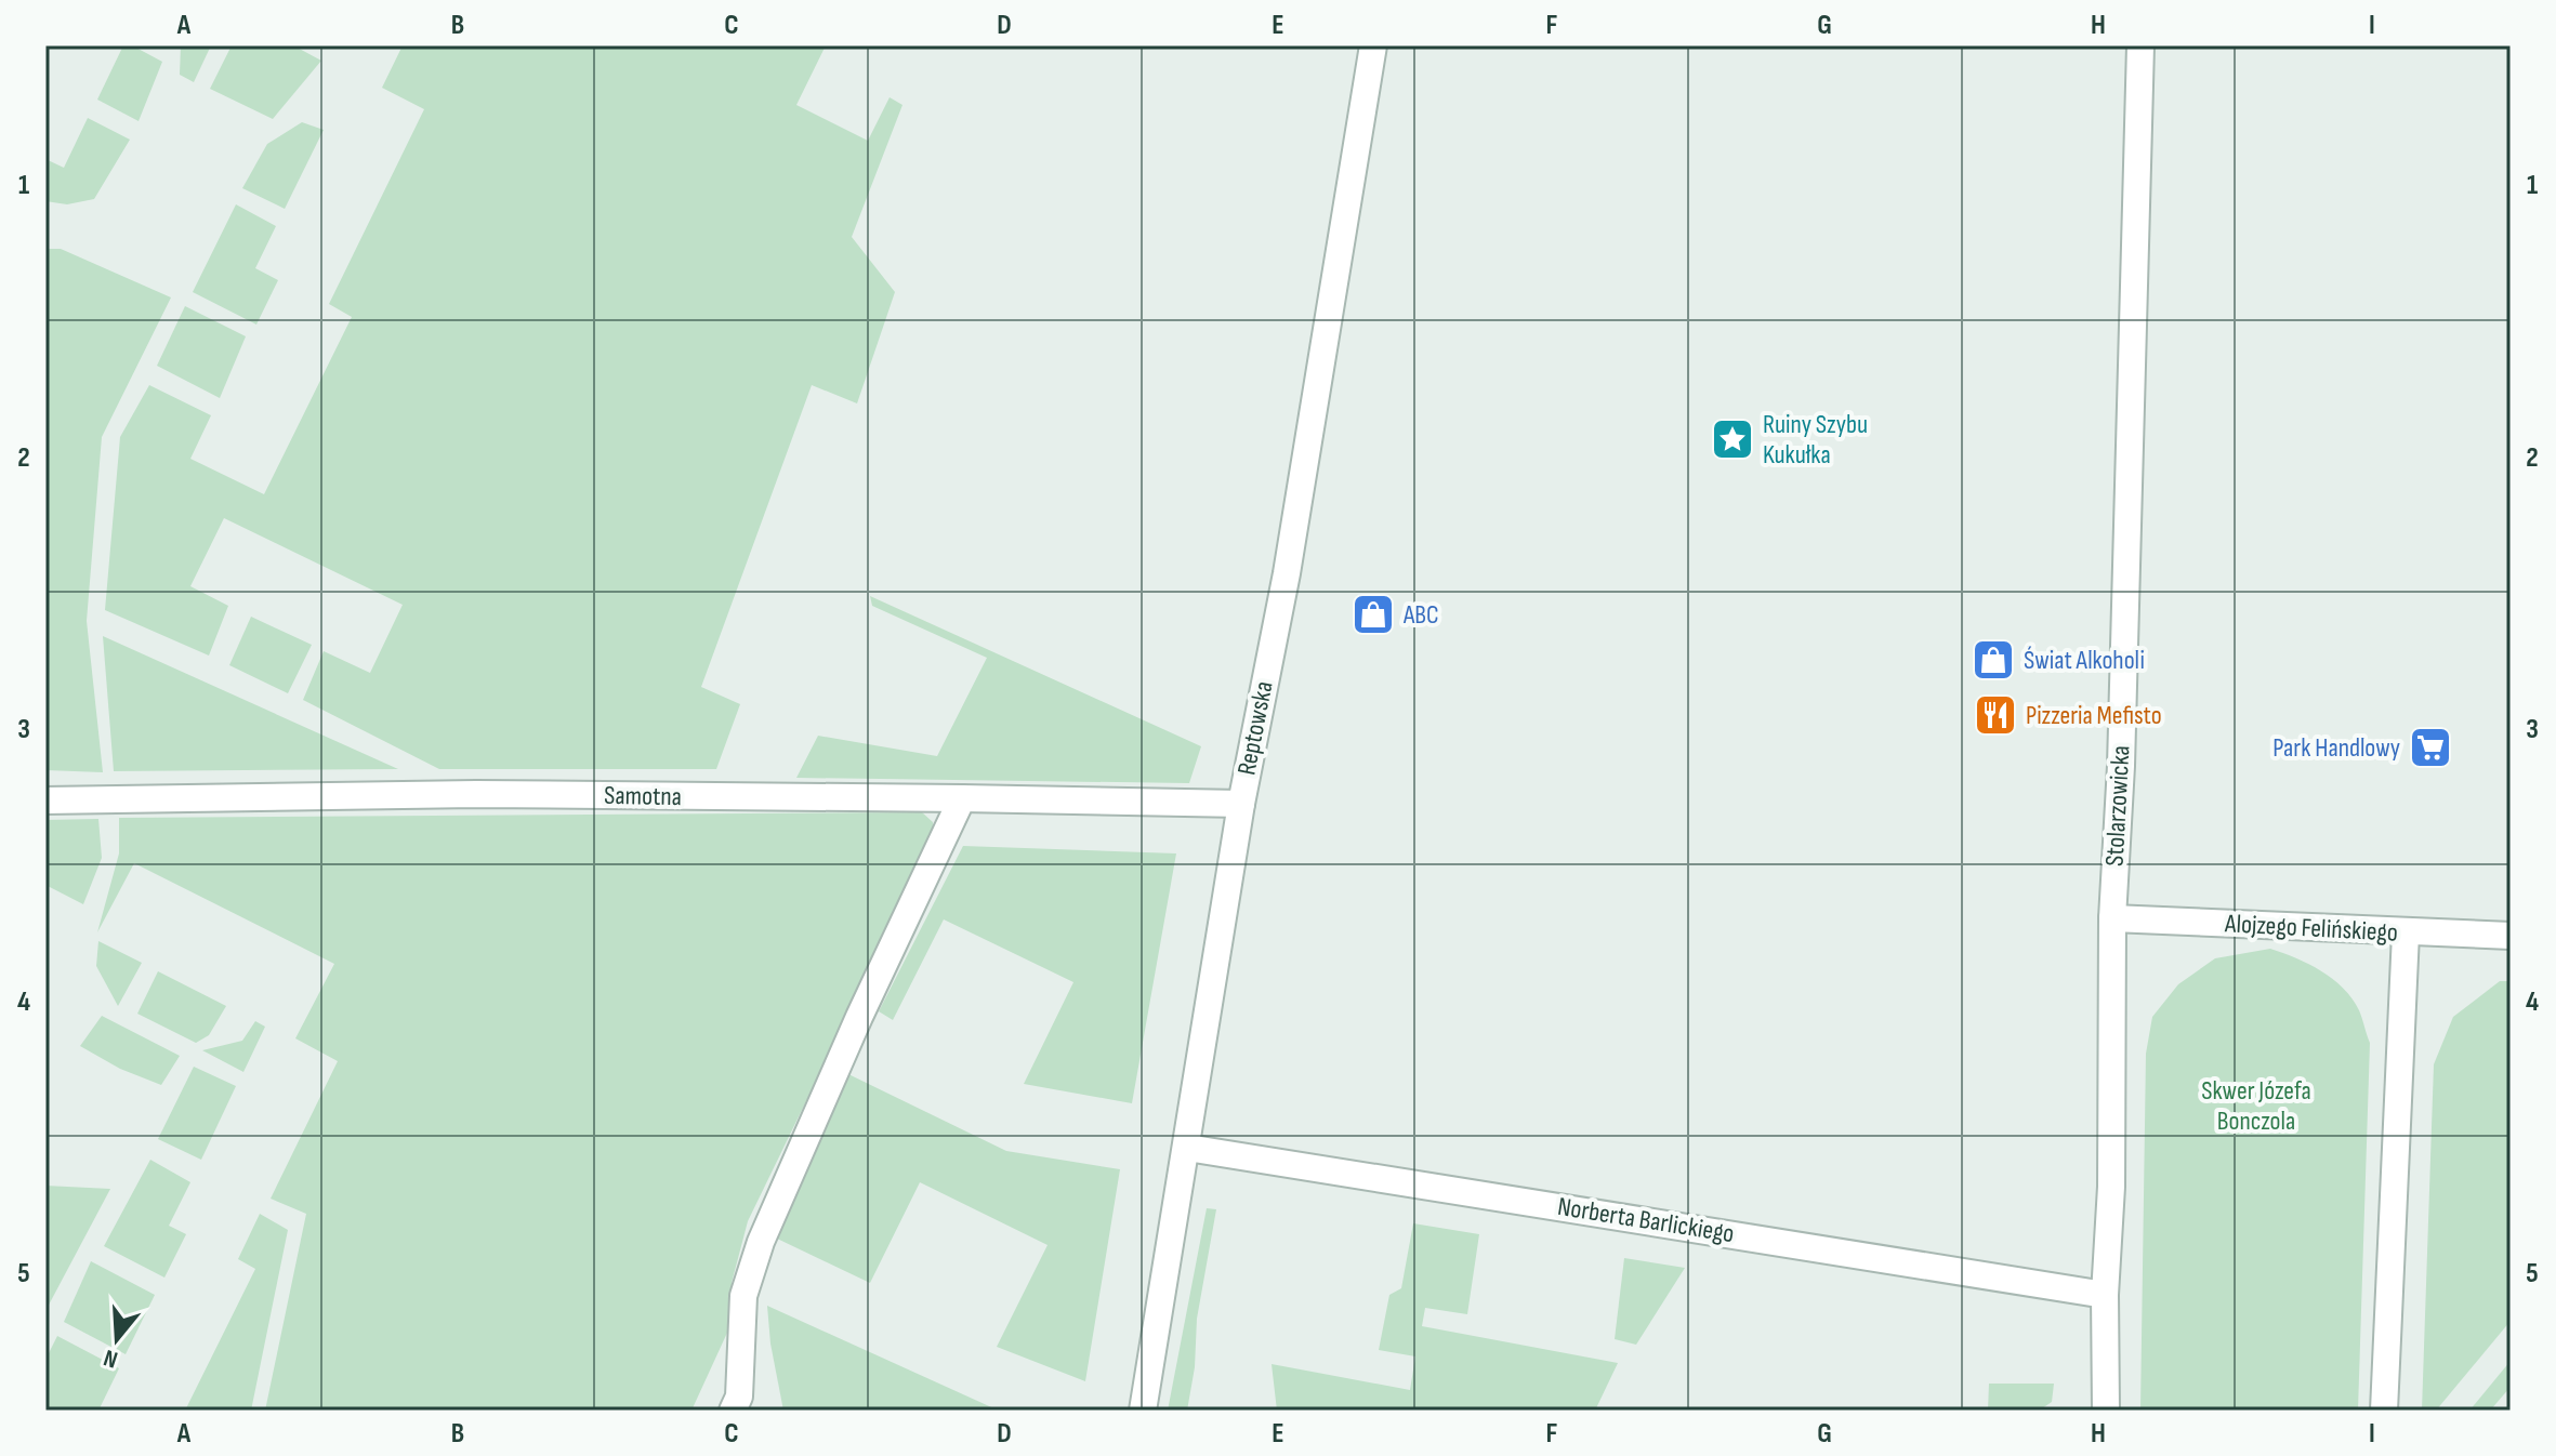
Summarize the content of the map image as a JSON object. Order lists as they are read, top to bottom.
{
  "streets": {
    "street": [
      "Reptowska",
      "Samotna",
      "Stolarzowicka",
      "Alojzego Felińskiego",
      "Norberta Barlickiego"
    ]
  },
  "crossings": [
    ["Reptowska", "Samotna"],
    ["Reptowska", "Norberta Barlickiego"],
    ["Stolarzowicka", "Alojzego Felińskiego"],
    ["Stolarzowicka", "Norberta Barlickiego"]
  ],
  "parks": ["Skwer Józefa Bonczola"],
  "places": {
    "place": ["Ruiny Szybu Kukułka"],
    "shop": ["ABC", "Świat Alkoholi"],
    "restaurant": ["Pizzeria Mefisto"],
    "supermarket": ["Park Handlowy"]
  },
  "north": "bottom",
  "grid": {
    "columns": [
      "A",
      "B",
      "C",
      "D",
      "E",
      "F",
      "G",
      "H",
      "I"
    ],
    "rows": [
      "1",
      "2",
      "3",
      "4",
      "5"
    ]
  }
}
